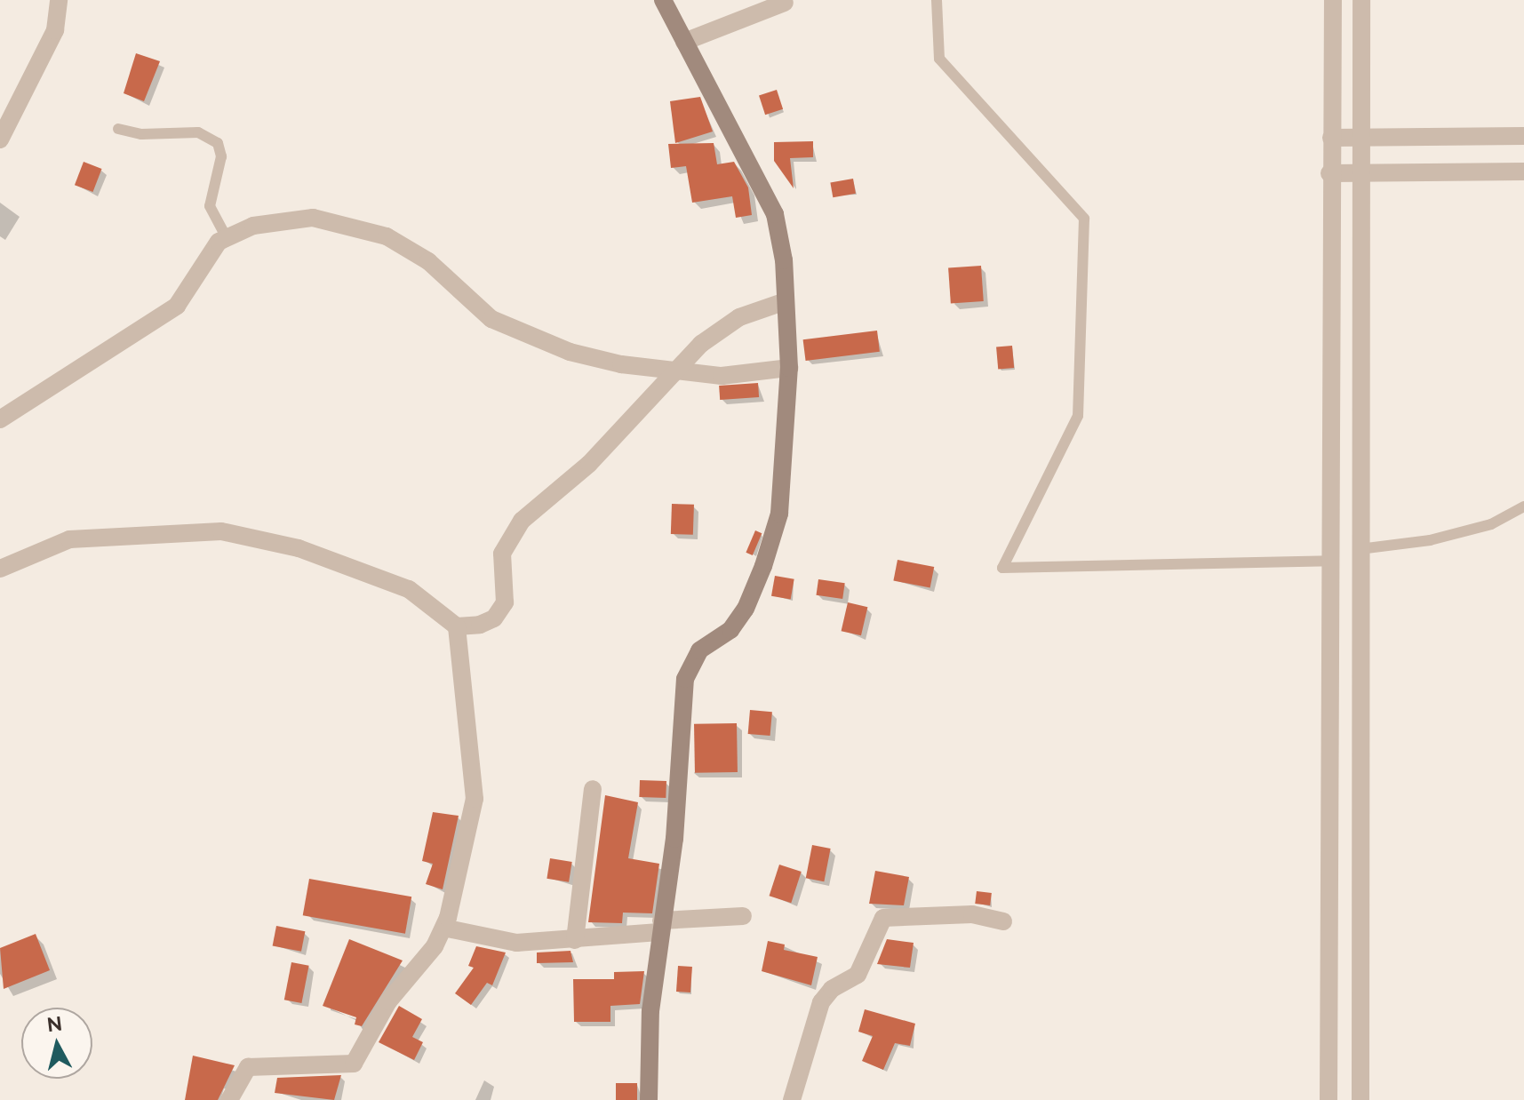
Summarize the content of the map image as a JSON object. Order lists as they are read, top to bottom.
{
  "north": "top"
}
